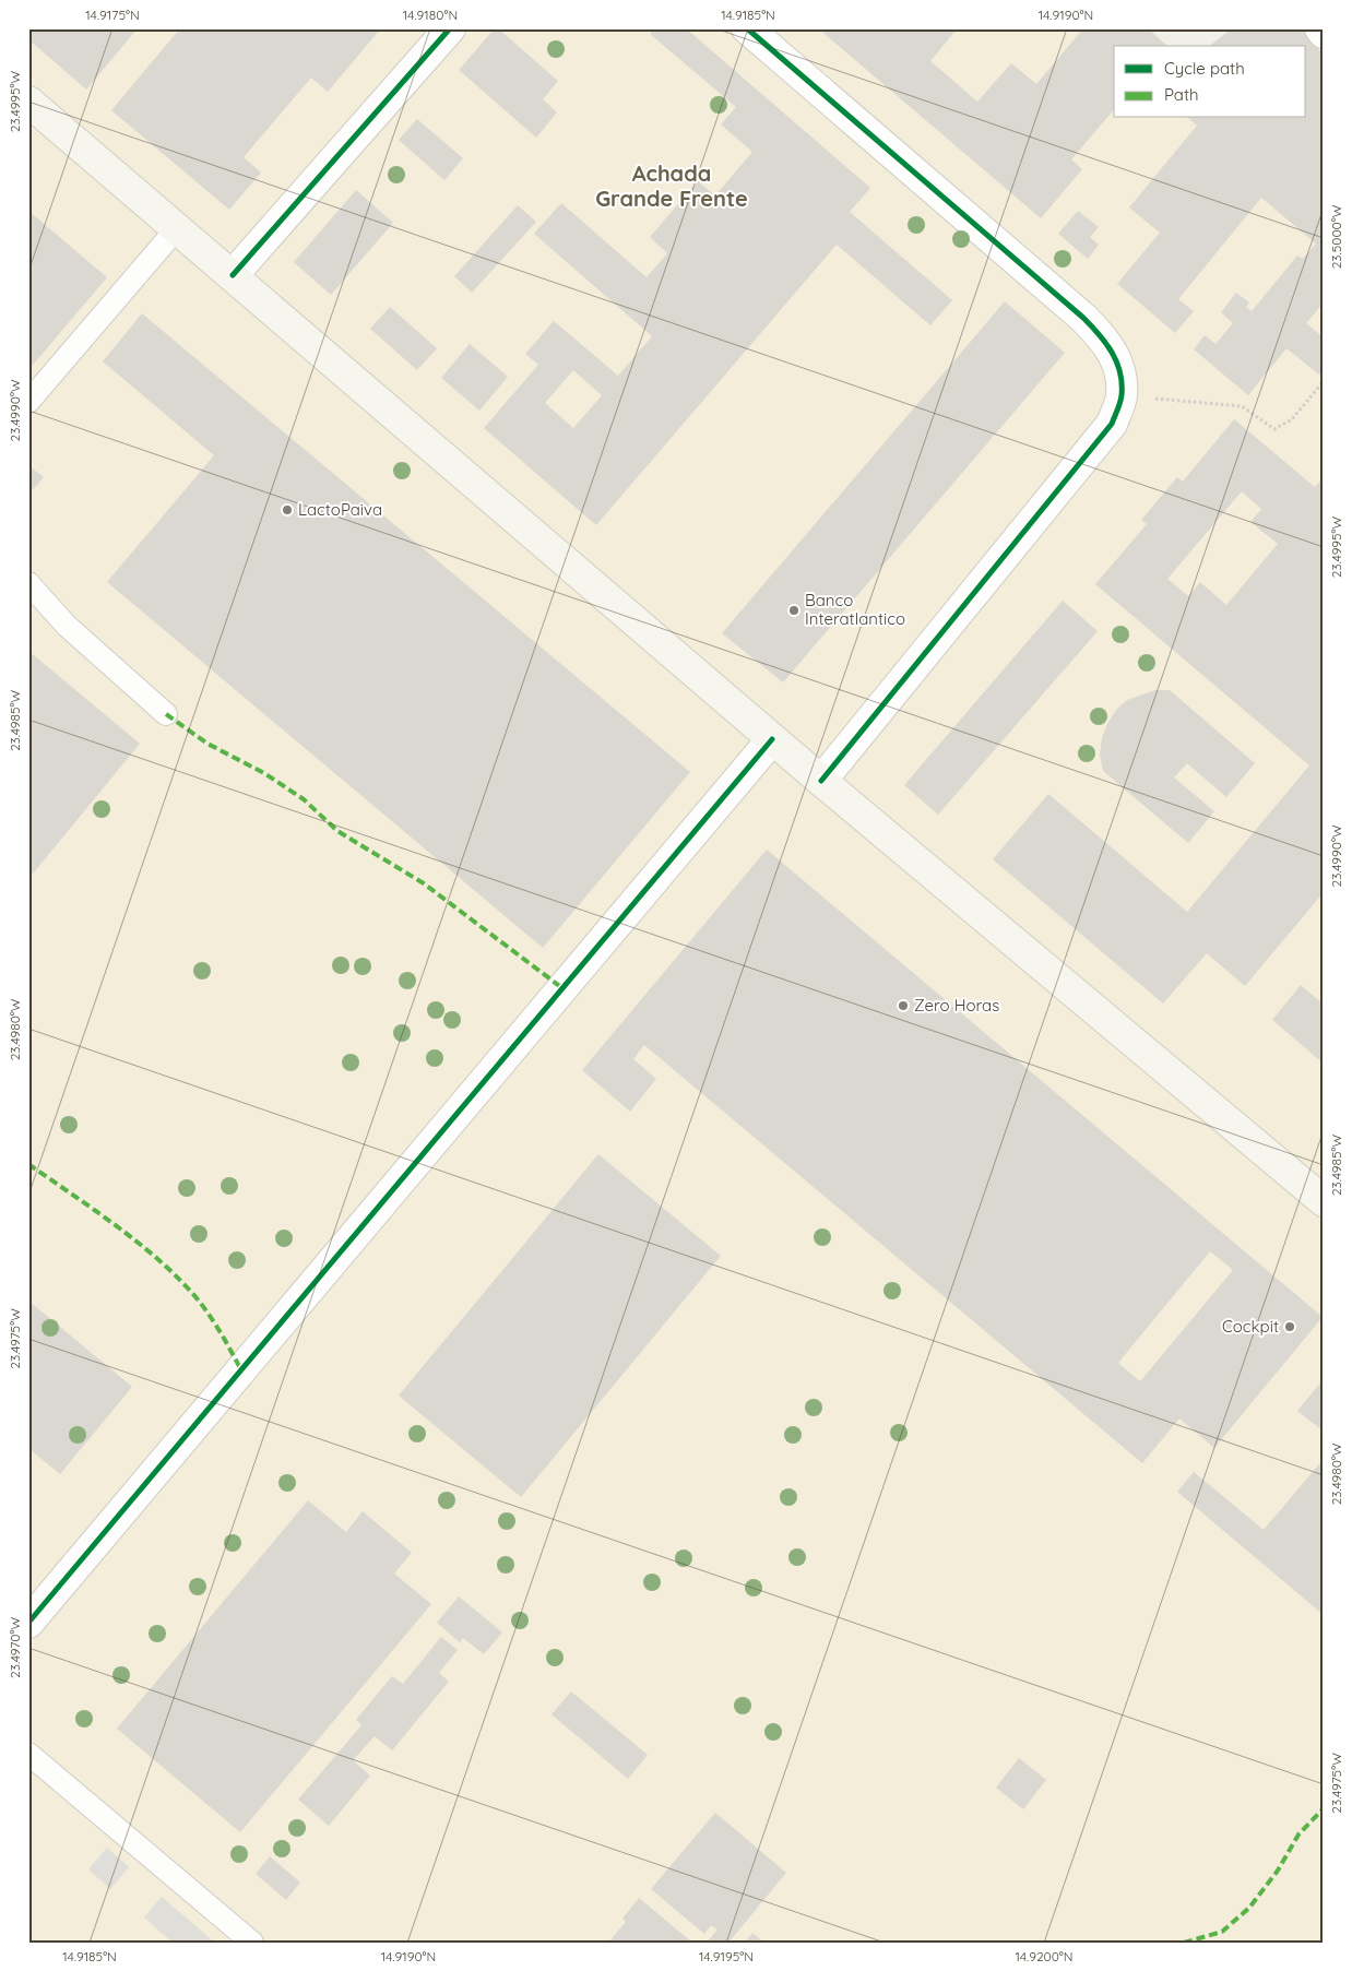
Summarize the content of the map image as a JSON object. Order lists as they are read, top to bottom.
{
  "districts": ["Achada Grande Frente"],
  "places": [
    "LactoPaiva",
    "Banco Interatlantico",
    "Zero Horas",
    "Cockpit"
  ],
  "legend": ["Cycle path", "Path"],
  "coordinates": [
    "14.9175°N",
    "14.9180°N",
    "14.9185°N",
    "14.9190°N",
    "23.4995°W",
    "23.5000°W",
    "23.4990°W",
    "23.4985°W",
    "23.4980°W",
    "23.4975°W",
    "23.4970°W",
    "14.9195°N",
    "14.9200°N"
  ]
}
